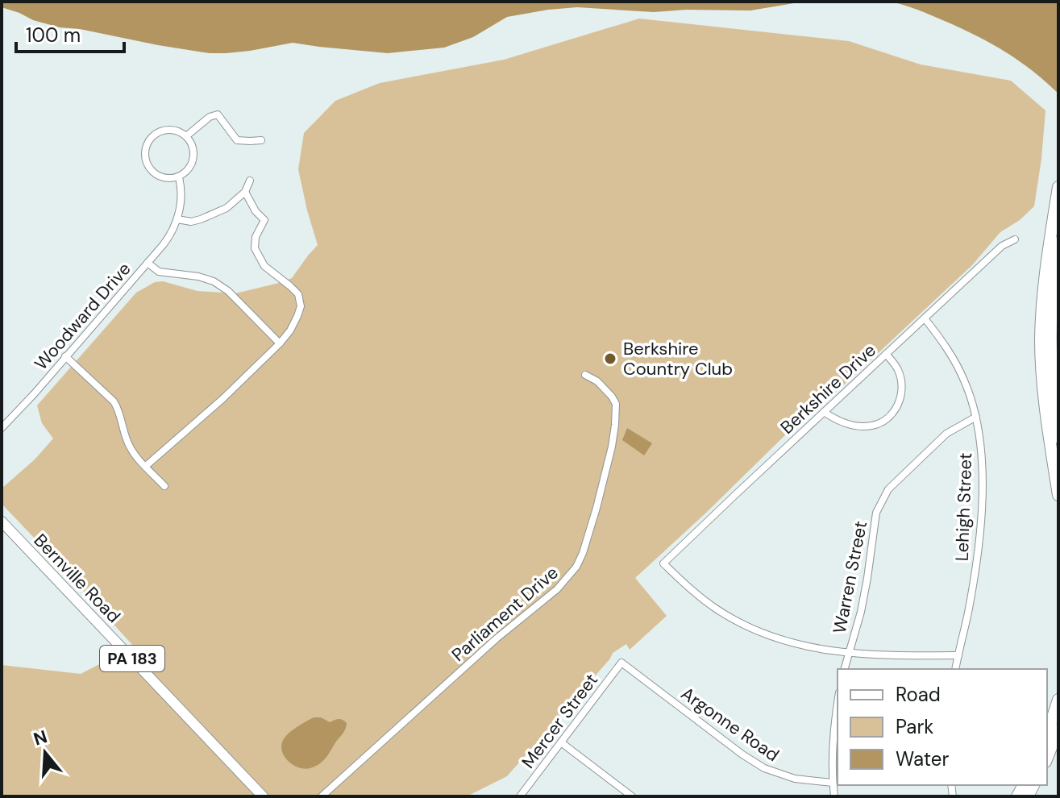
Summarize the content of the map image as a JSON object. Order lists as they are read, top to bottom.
{
  "streets": {
    "main road": ["Bernville Road", "PA 183"],
    "street": [
      "Woodward Drive",
      "Berkshire Drive",
      "Lehigh Street",
      "Warren Street",
      "Parliament Drive",
      "Mercer Street",
      "Argonne Road"
    ]
  },
  "crossings": [
    ["Berkshire Drive", "Lehigh Street"],
    ["Berkshire Drive", "Warren Street"],
    ["Lehigh Street", "Warren Street"],
    ["Mercer Street", "Argonne Road"]
  ],
  "places": ["Berkshire Country Club"],
  "legend": ["Road", "Park", "Water"],
  "scale_bar": "100 m",
  "north": "top"
}
